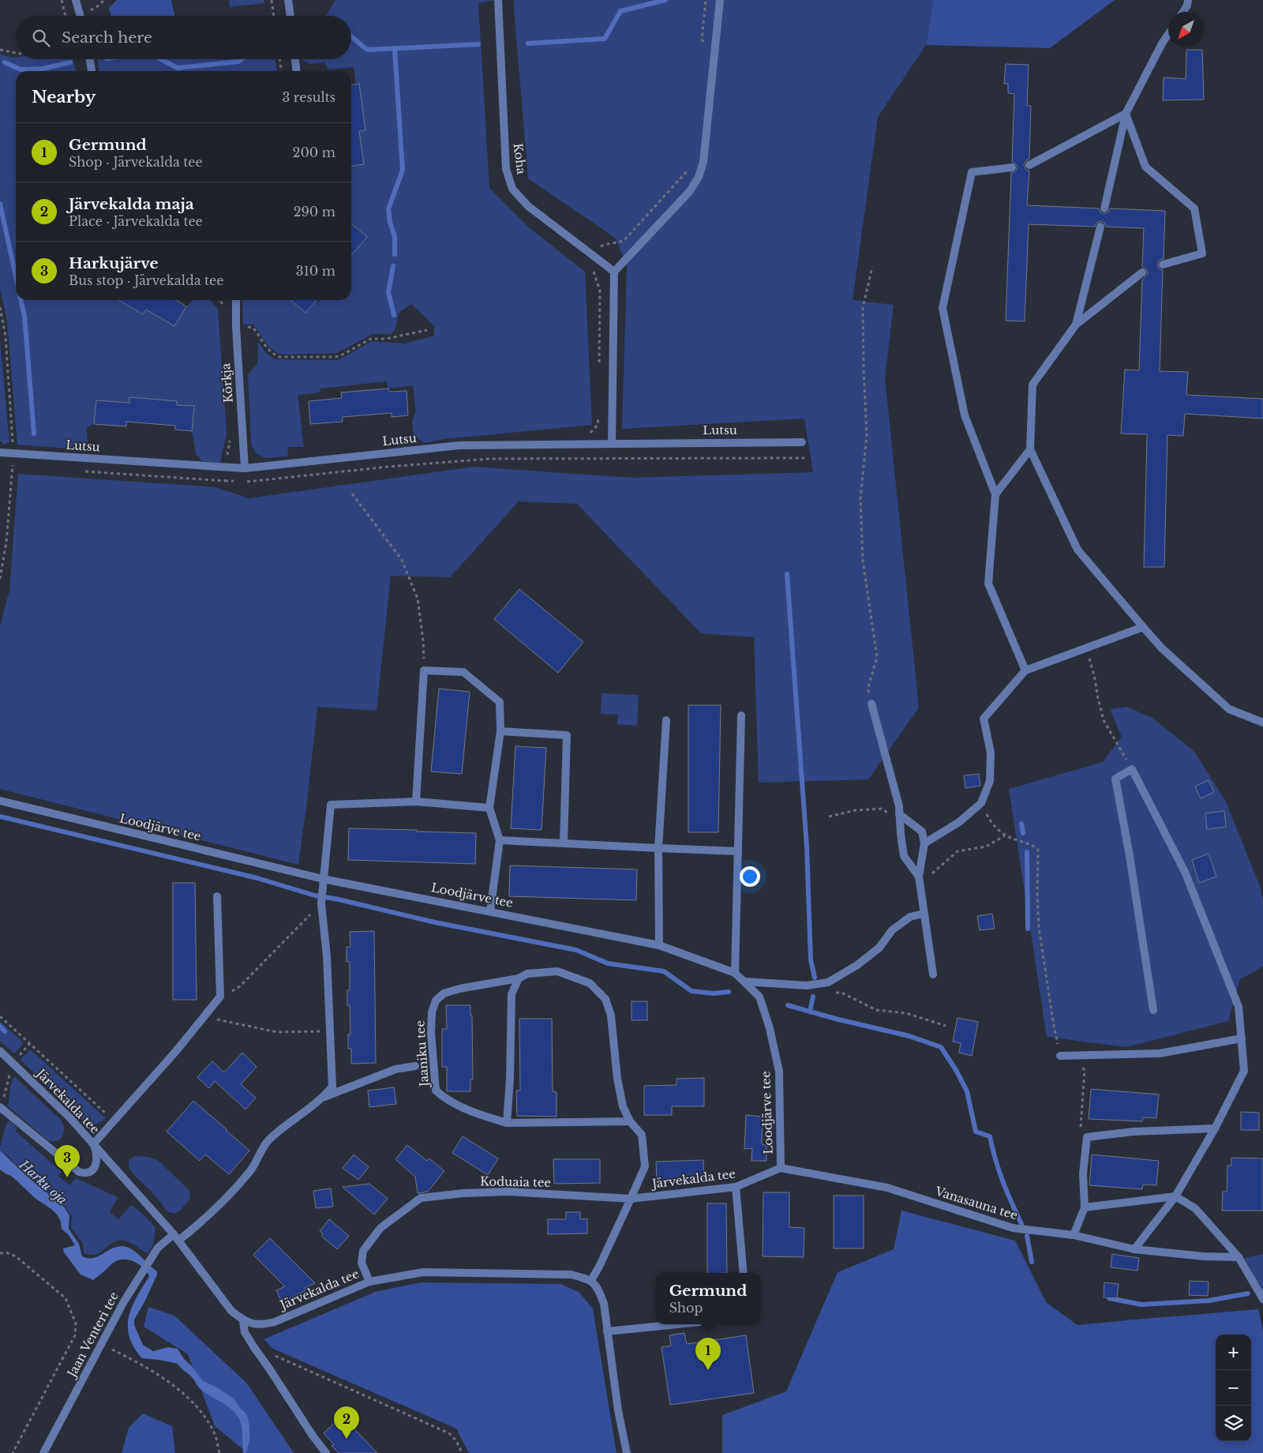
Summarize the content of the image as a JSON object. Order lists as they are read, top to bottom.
{
  "streets": {
    "street": [
      "Koha",
      "Kõrkja",
      "Lutsu",
      "Loodjärve tee",
      "Jaaniku tee",
      "Järvekalda tee",
      "Koduaia tee",
      "Vanasauna tee",
      "Jaan Venteri tee"
    ]
  },
  "crossings": [
    ["Kõrkja", "Lutsu"],
    ["Loodjärve tee", "Järvekalda tee"],
    ["Loodjärve tee", "Vanasauna tee"],
    ["Jaaniku tee", "Järvekalda tee"],
    ["Jaaniku tee", "Koduaia tee"],
    ["Järvekalda tee", "Koduaia tee"],
    ["Järvekalda tee", "Vanasauna tee"],
    ["Järvekalda tee", "Jaan Venteri tee"]
  ],
  "water": ["Harku oja"],
  "north": "bottom left",
  "page": {
    "search": "Search here",
    "heading": ["Nearby", "3 results"],
    "list": [
      {
        "mark": "1",
        "name": "Germund",
        "note": "Shop · Järvekalda tee",
        "value": "200 m"
      },
      {
        "mark": "2",
        "name": "Järvekalda maja",
        "note": "Place · Järvekalda tee",
        "value": "290 m"
      },
      {
        "mark": "3",
        "name": "Harkujärve",
        "note": "Bus stop · Järvekalda tee",
        "value": "310 m"
      }
    ],
    "pins": ["3", "1", "2"],
    "popup": ["Germund", "Shop"],
    "map_buttons": ["+", "−"]
  }
}
